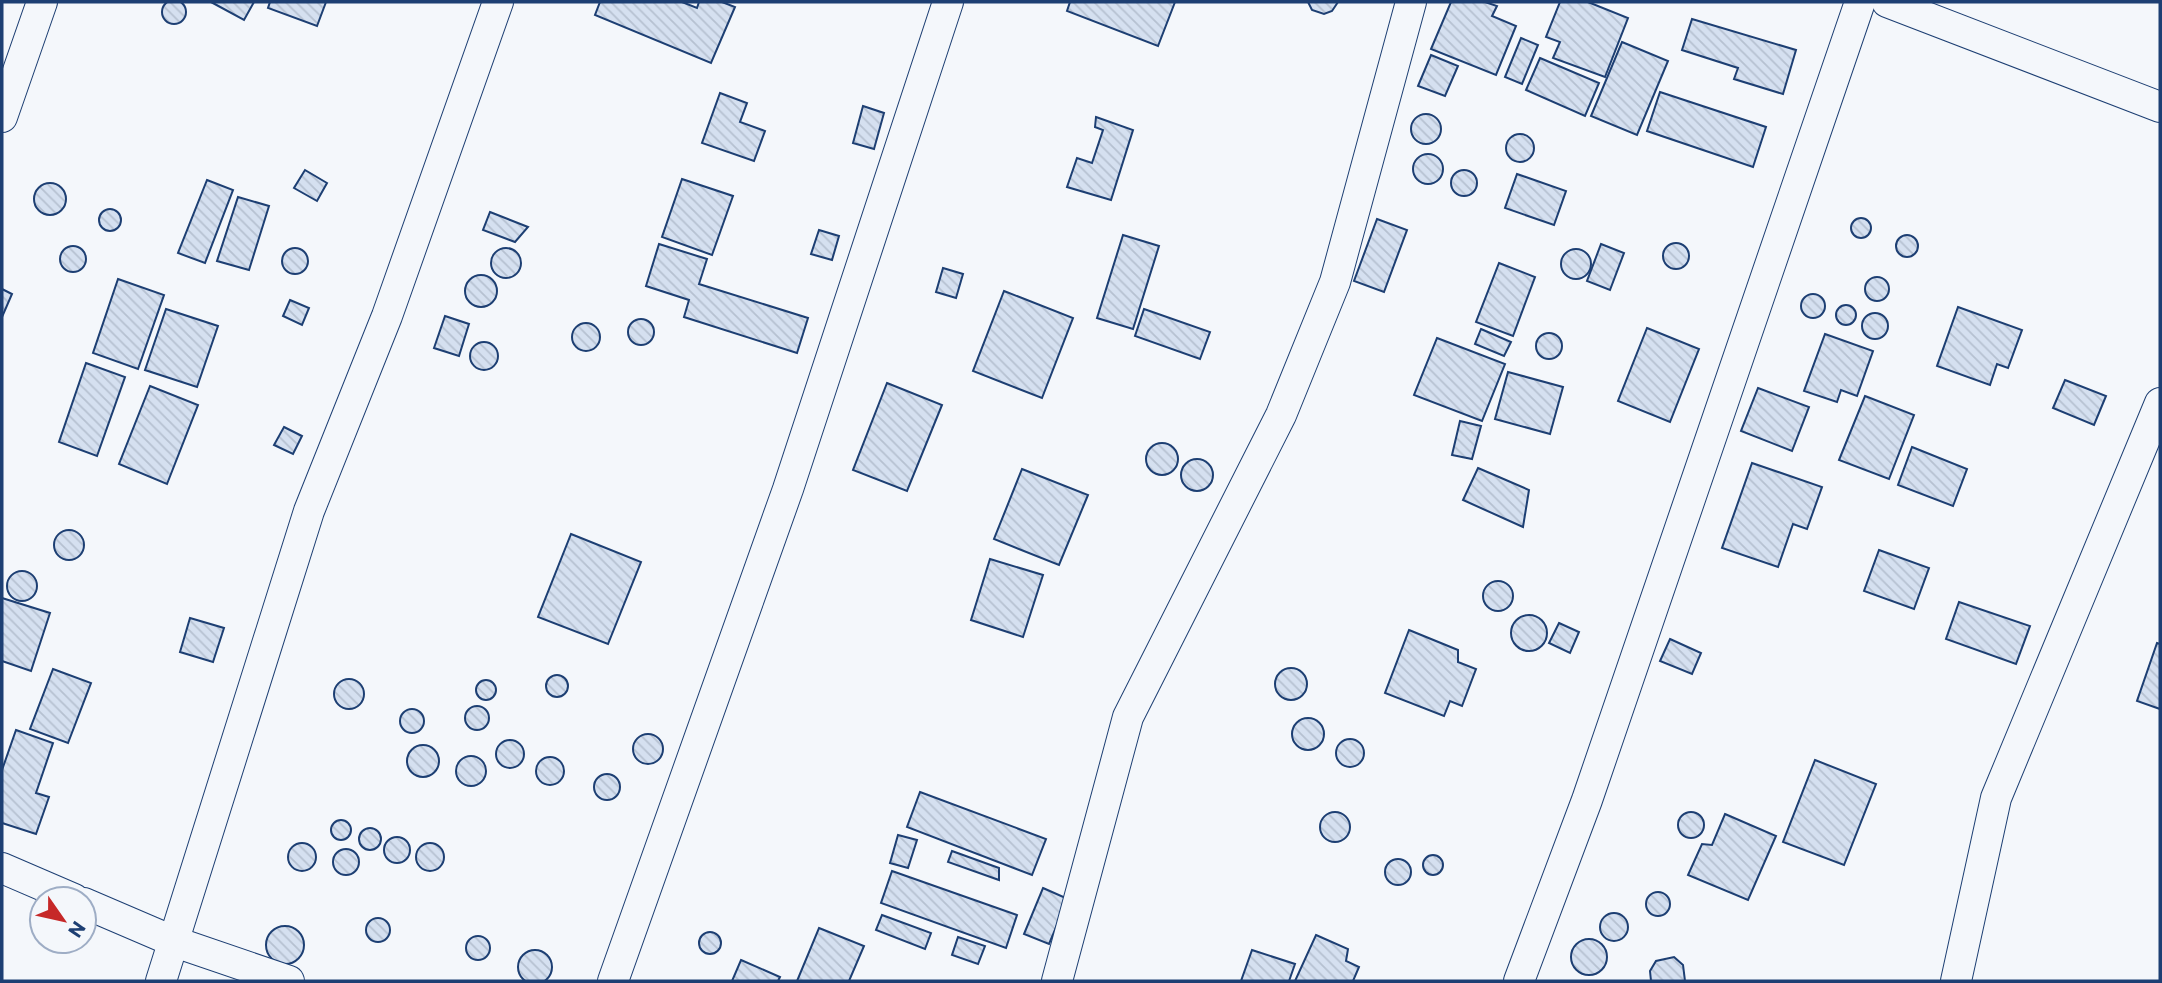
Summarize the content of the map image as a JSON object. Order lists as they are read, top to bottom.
{
  "north": "bottom right"
}
